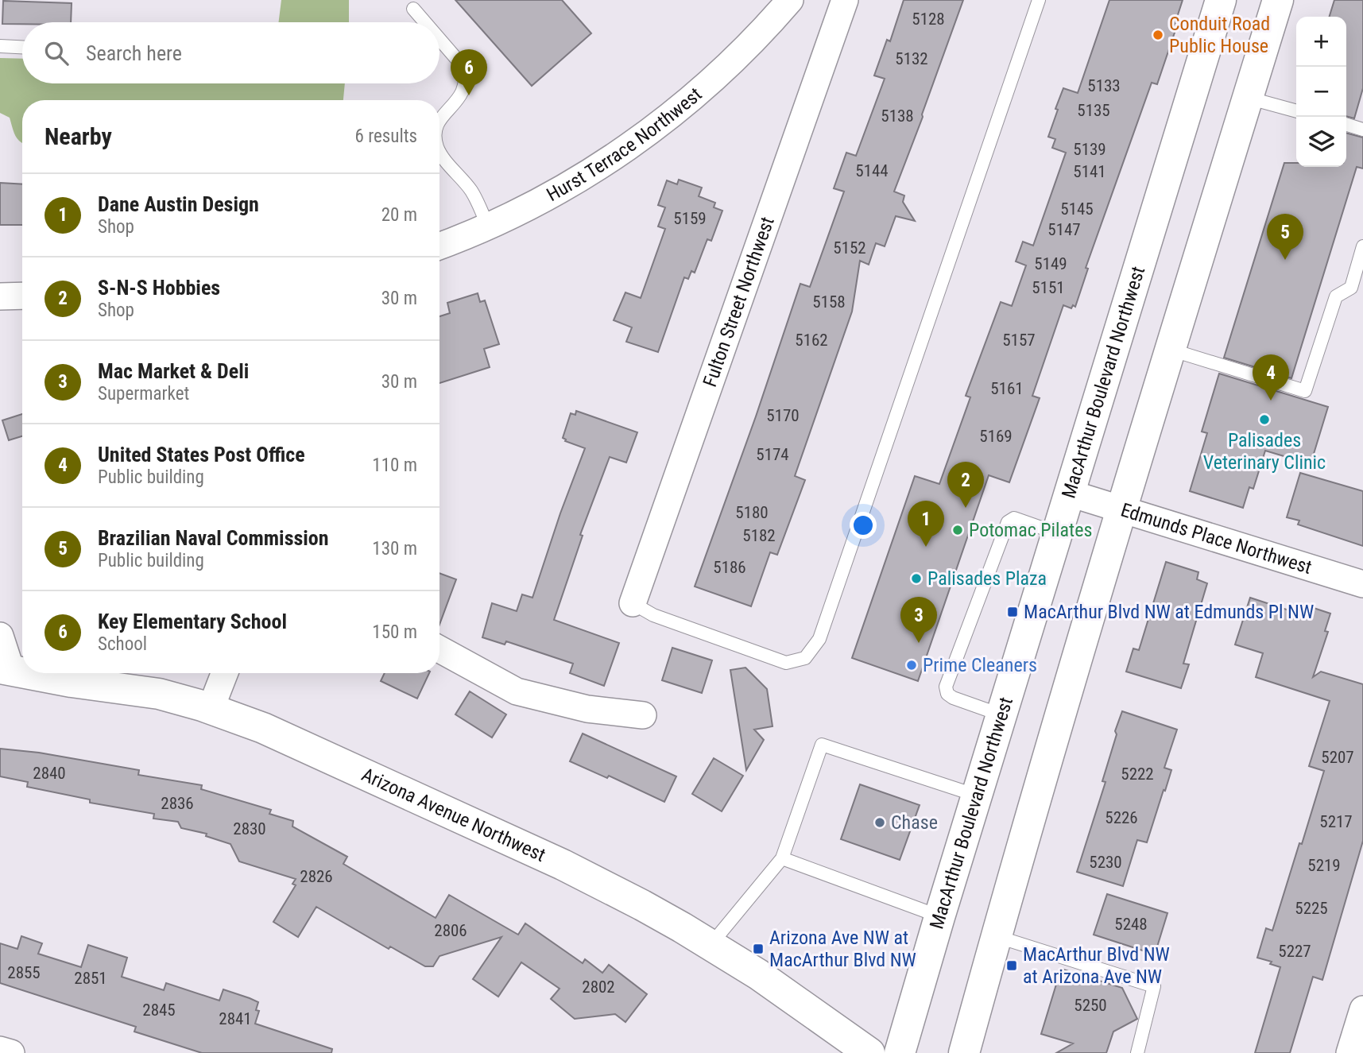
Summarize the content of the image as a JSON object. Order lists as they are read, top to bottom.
{
  "streets": {
    "main road": ["MacArthur Boulevard Northwest", "Arizona Avenue Northwest"],
    "street": ["Hurst Terrace Northwest", "Fulton Street Northwest", "Edmunds Place Northwest"]
  },
  "crossings": [
    ["MacArthur Boulevard Northwest", "Edmunds Place Northwest"]
  ],
  "places": {
    "other": [
      "Conduit Road Public House",
      "Palisades Veterinary Clinic",
      "Potomac Pilates",
      "Palisades Plaza",
      "Prime Cleaners",
      "Chase"
    ],
    "transit": ["MacArthur Blvd NW at Edmunds Pl NW", "Arizona Ave NW at MacArthur Blvd NW", "MacArthur Blvd NW at Arizona Ave NW"]
  },
  "house_numbers": [
    "5128",
    "5132",
    "5133",
    "5135",
    "5138",
    "5139",
    "5144",
    "5141",
    "5145",
    "5159",
    "5147",
    "5152",
    "5149",
    "5151",
    "5158",
    "5162",
    "5157",
    "5161",
    "5170",
    "5169",
    "5174",
    "5180",
    "5182",
    "5186",
    "5207",
    "2840",
    "5222",
    "2836",
    "5226",
    "5217",
    "2830",
    "5230",
    "5219",
    "2826",
    "5225",
    "5248",
    "2806",
    "5227",
    "2855",
    "2851",
    "2802",
    "5250",
    "2845",
    "2841"
  ],
  "page": {
    "map_buttons": ["+", "−"],
    "search": "Search here",
    "pins": [
      "6",
      "5",
      "4",
      "2",
      "1",
      "3"
    ],
    "heading": ["Nearby", "6 results"],
    "list": [
      {
        "mark": "1",
        "name": "Dane Austin Design",
        "note": "Shop",
        "value": "20 m"
      },
      {
        "mark": "2",
        "name": "S-N-S Hobbies",
        "note": "Shop",
        "value": "30 m"
      },
      {
        "mark": "3",
        "name": "Mac Market & Deli",
        "note": "Supermarket",
        "value": "30 m"
      },
      {
        "mark": "4",
        "name": "United States Post Office",
        "note": "Public building",
        "value": "110 m"
      },
      {
        "mark": "5",
        "name": "Brazilian Naval Commission",
        "note": "Public building",
        "value": "130 m"
      },
      {
        "mark": "6",
        "name": "Key Elementary School",
        "note": "School",
        "value": "150 m"
      }
    ]
  }
}
